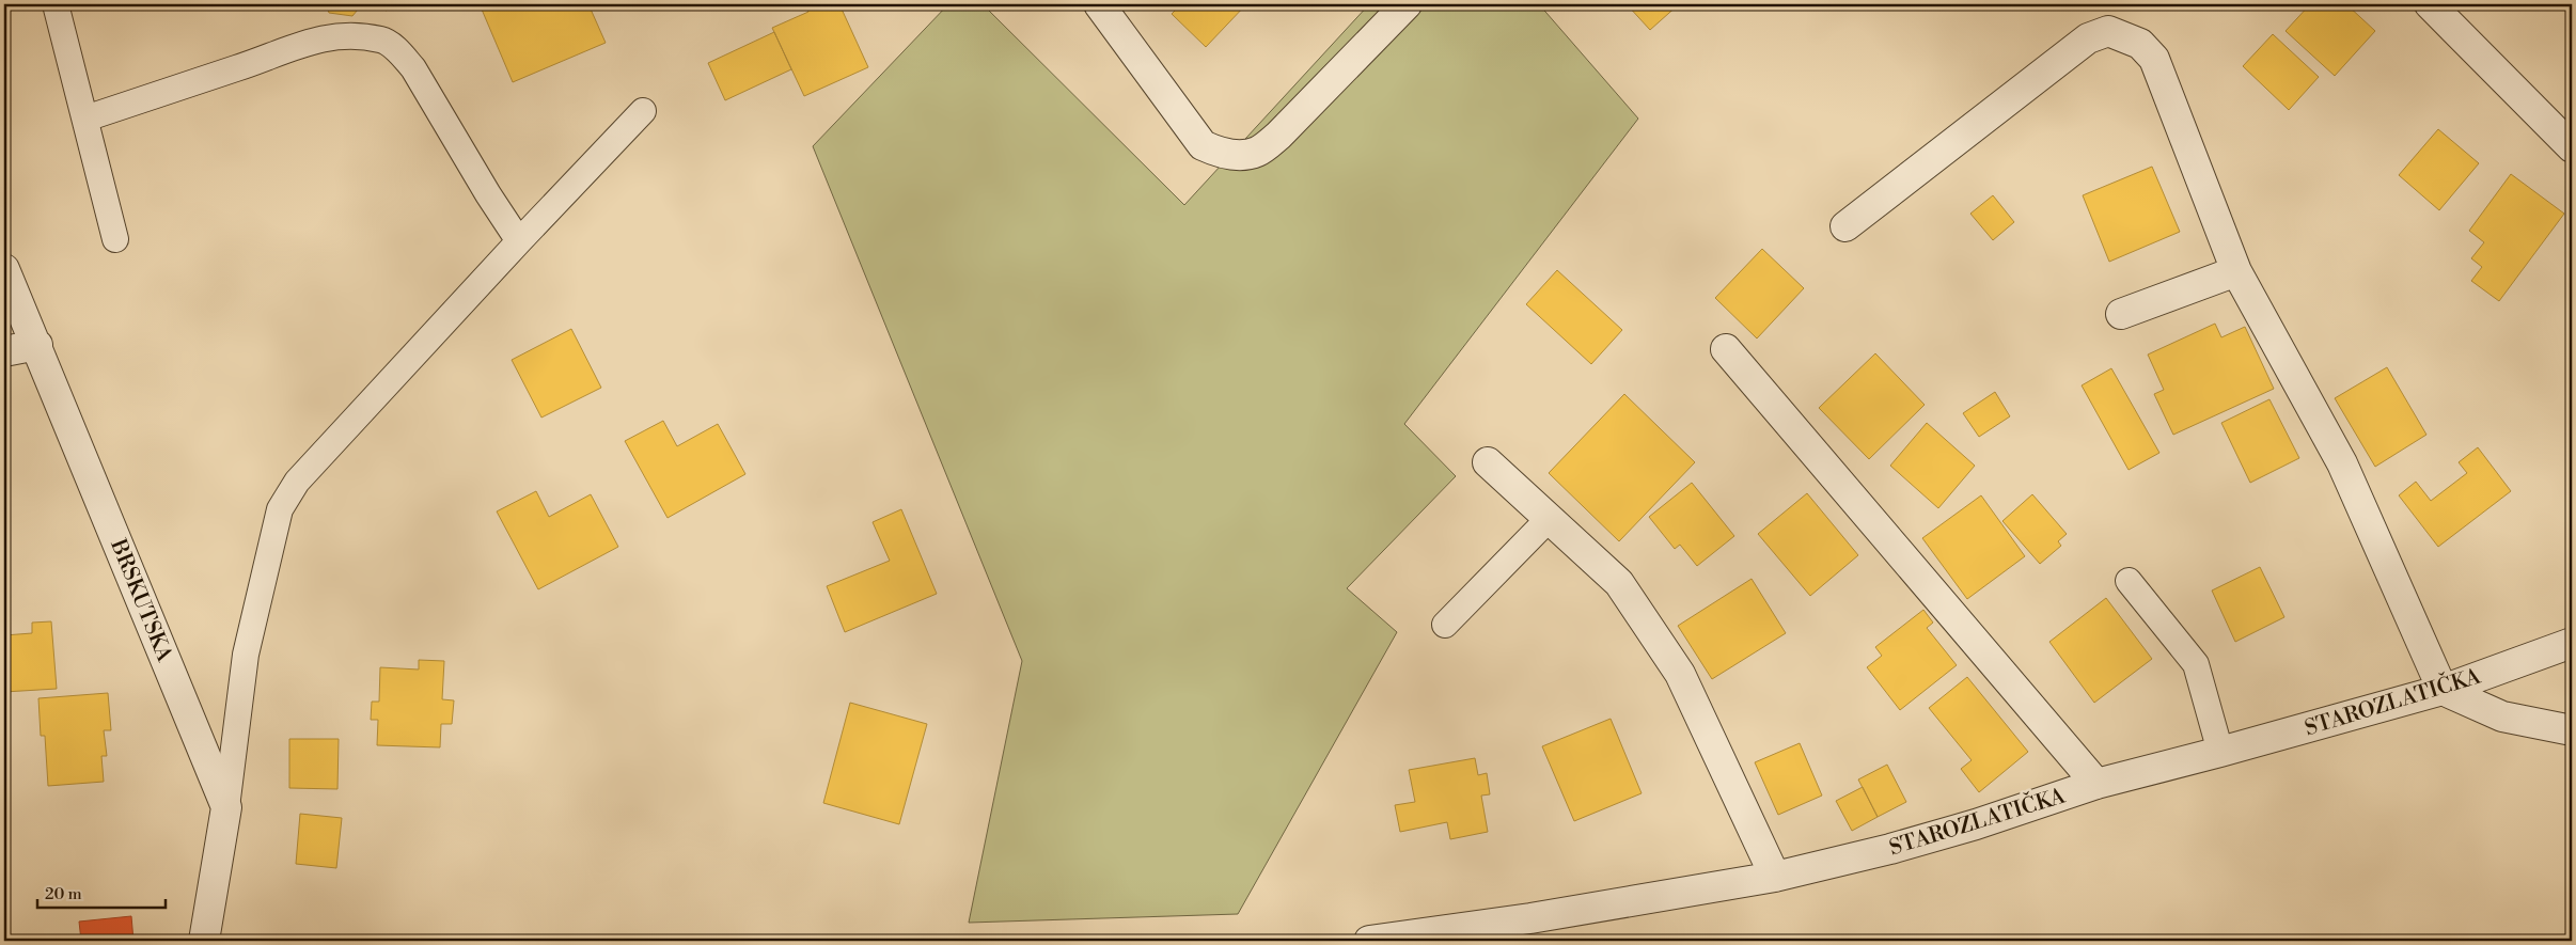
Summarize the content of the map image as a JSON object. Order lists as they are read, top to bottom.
{
  "streets": {
    "street": ["BRSKUTSKA", "STAROZLATIČKA"]
  },
  "scale_bar": "20 m"
}
